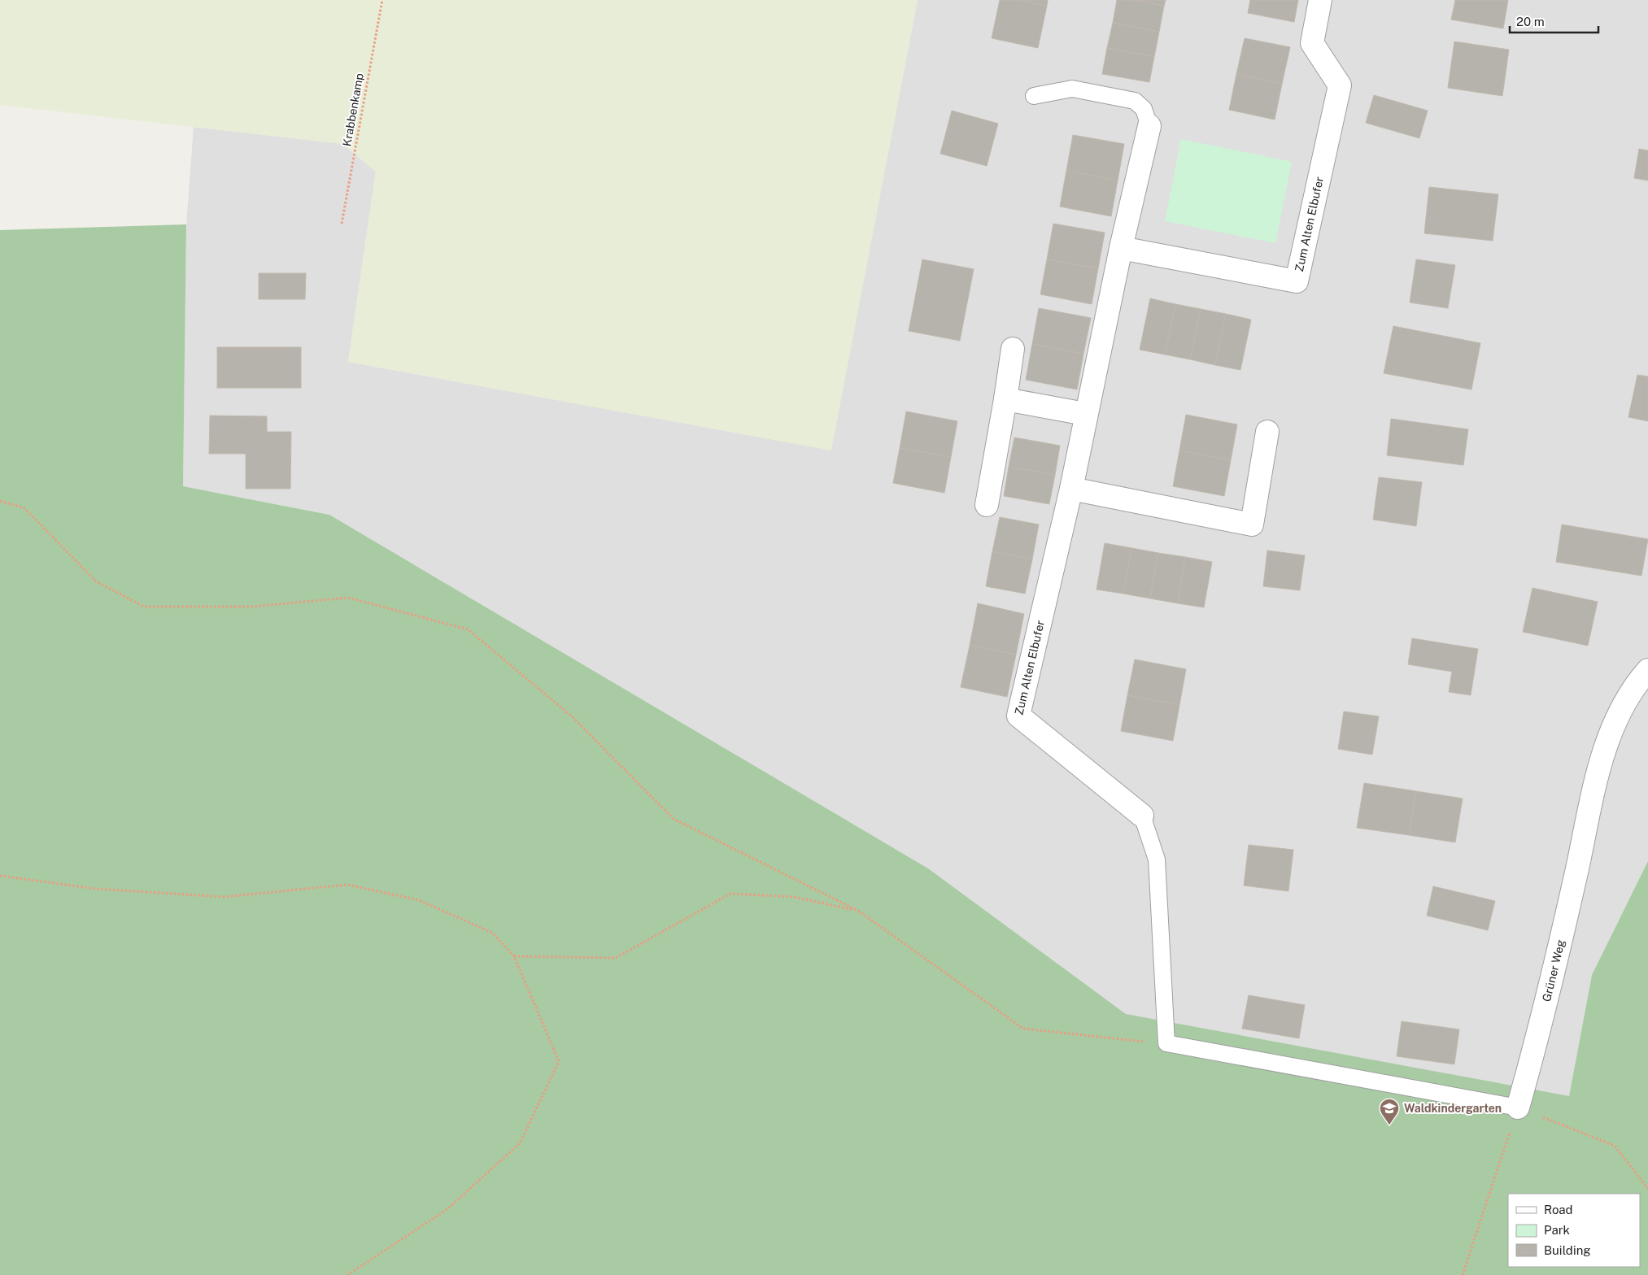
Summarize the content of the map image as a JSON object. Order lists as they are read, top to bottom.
{
  "streets": {
    "street": ["Zum Alten Elbufer", "Grüner Weg"],
    "path": ["Krabbenkamp"]
  },
  "places": {
    "school or university": ["Waldkindergarten"]
  },
  "legend": ["Road", "Park", "Building"],
  "scale_bar": "20 m"
}
